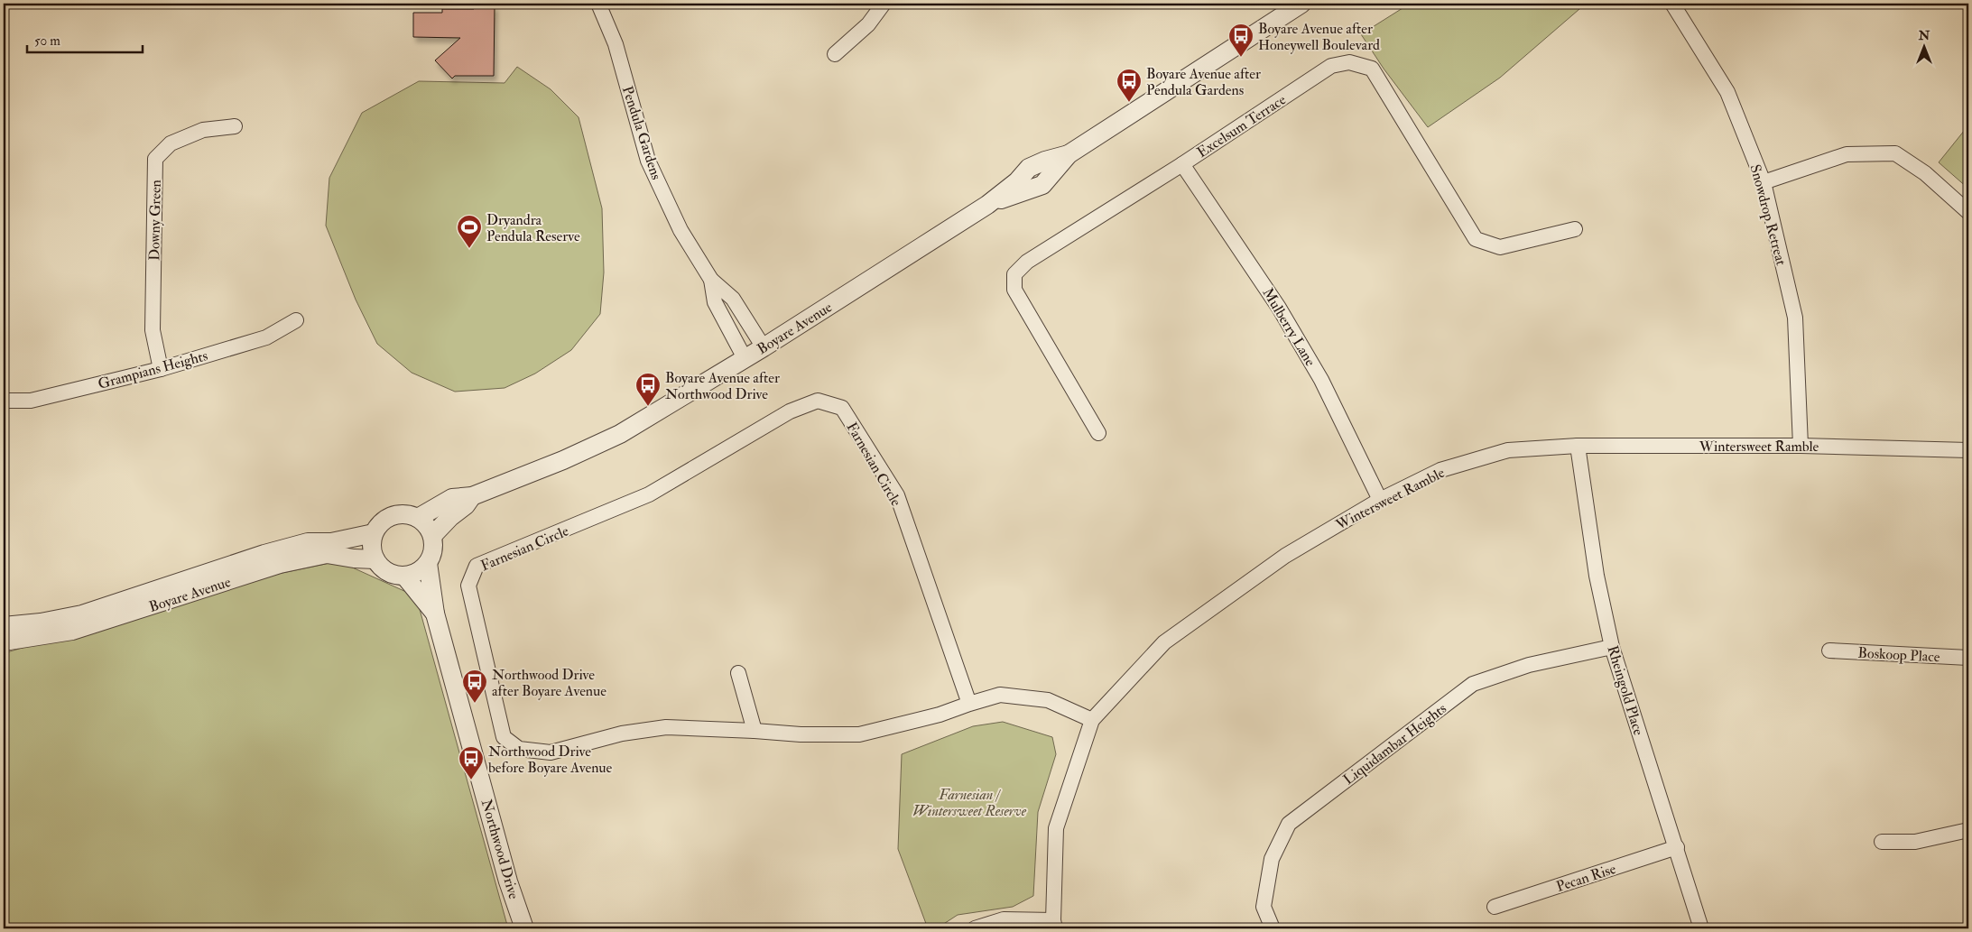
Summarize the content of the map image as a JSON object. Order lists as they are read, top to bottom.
{
  "streets": {
    "street": [
      "Excelsum Terrace",
      "Pendula Gardens",
      "Snowdrop Retreat",
      "Downy Green",
      "Mulberry Lane",
      "Boyare Avenue",
      "Grampians Heights",
      "Wintersweet Ramble",
      "Farnesian Circle",
      "Boskoop Place",
      "Rheingold Place",
      "Liquidambar Heights",
      "Northwood Drive",
      "Pecan Rise"
    ]
  },
  "crossings": [
    ["Excelsum Terrace", "Mulberry Lane"],
    ["Pendula Gardens", "Boyare Avenue"],
    ["Snowdrop Retreat", "Wintersweet Ramble"],
    ["Downy Green", "Grampians Heights"],
    ["Mulberry Lane", "Wintersweet Ramble"],
    ["Boyare Avenue", "Northwood Drive"],
    ["Wintersweet Ramble", "Farnesian Circle"],
    ["Wintersweet Ramble", "Rheingold Place"],
    ["Rheingold Place", "Liquidambar Heights"],
    ["Rheingold Place", "Pecan Rise"]
  ],
  "parks": ["Farnesian / Wintersweet Reserve"],
  "places": {
    "bus stop": [
      "Boyare Avenue after Honeywell Boulevard",
      "Boyare Avenue after Pendula Gardens",
      "Boyare Avenue after Northwood Drive",
      "Northwood Drive after Boyare Avenue",
      "Northwood Drive before Boyare Avenue"
    ],
    "sports": ["Dryandra Pendula Reserve"]
  },
  "scale_bar": "50 m",
  "north": "top"
}
